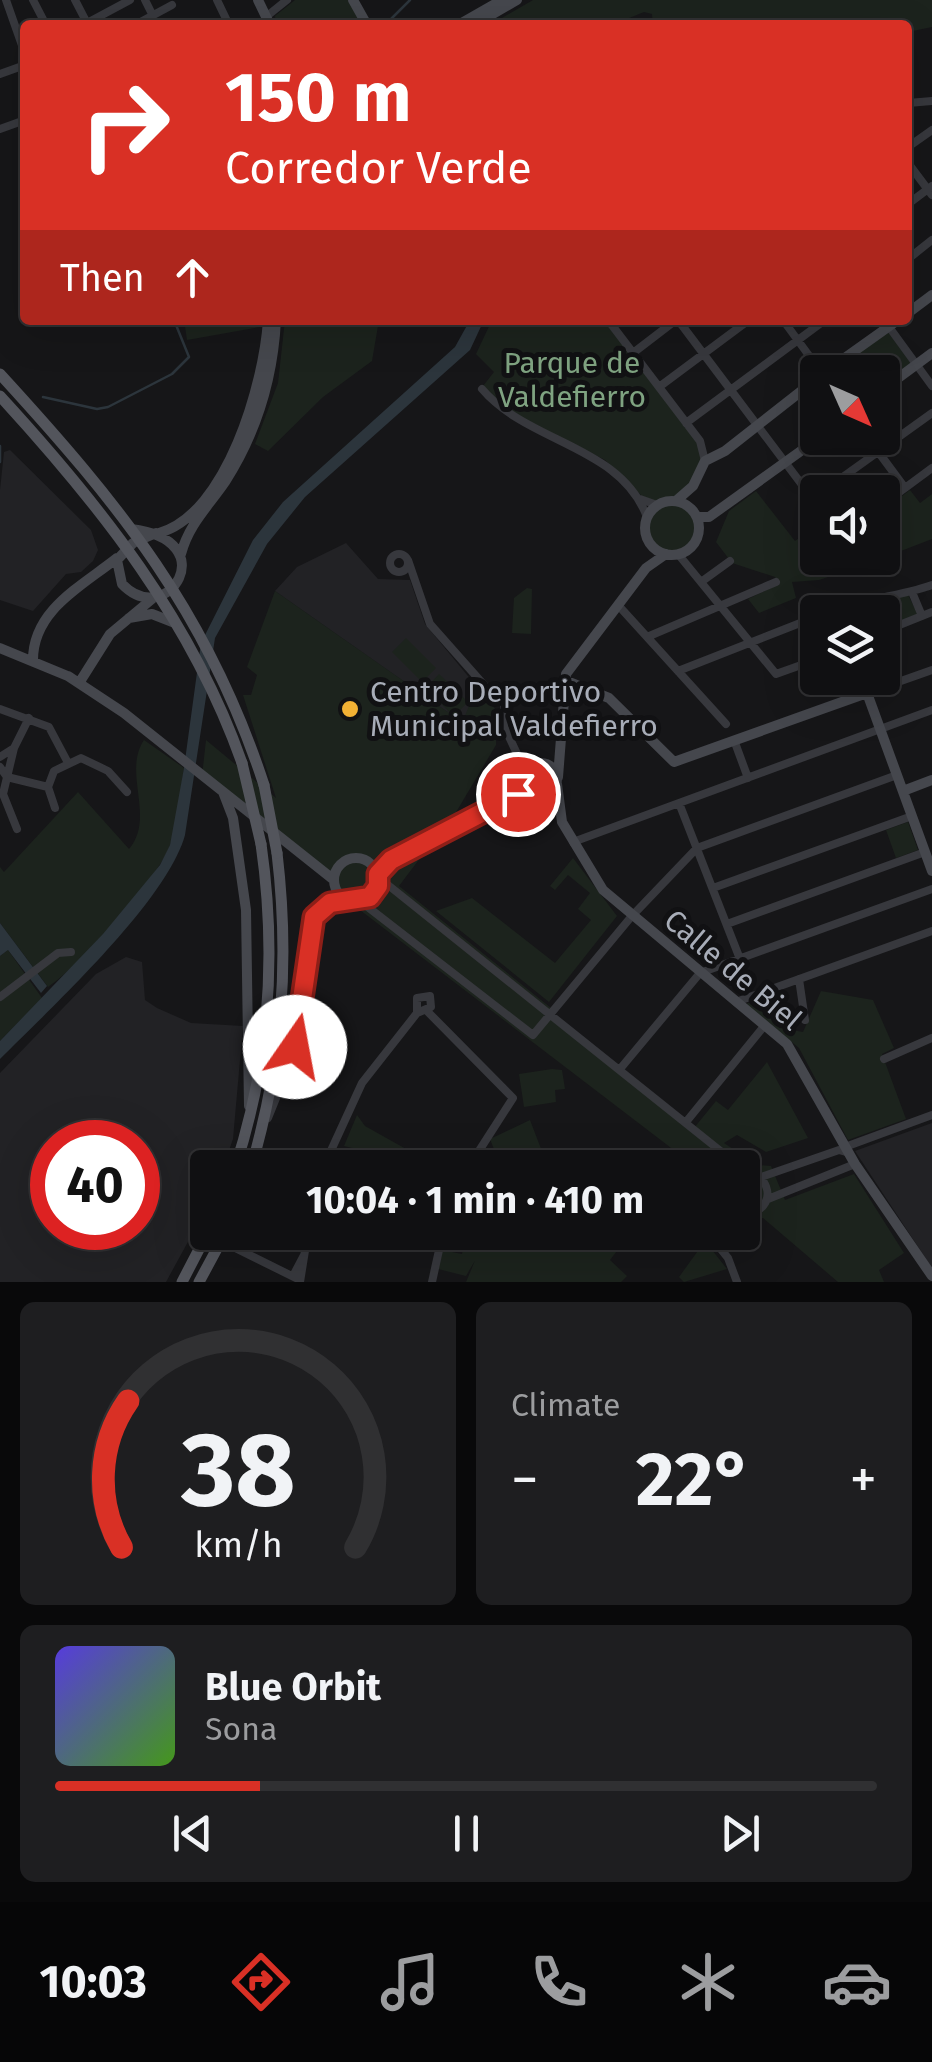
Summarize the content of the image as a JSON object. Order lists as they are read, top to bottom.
{
  "streets": {
    "street": ["Calle de Biel"]
  },
  "parks": ["Parque de Valdefierro"],
  "places": ["Centro Deportivo Municipal Valdefierro"],
  "north": "bottom right",
  "page": {
    "turn": ["150 m", "Corredor Verde"],
    "then": "Then",
    "limit": "40",
    "trip": "10:04 · 1 min · 410 m",
    "tile": "Climate",
    "heat": ["−", "22°", "+"],
    "song": ["Blue Orbit", "Sona"],
    "tabs": "10:03",
    "gauge": ["38", "km/h"]
  }
}
